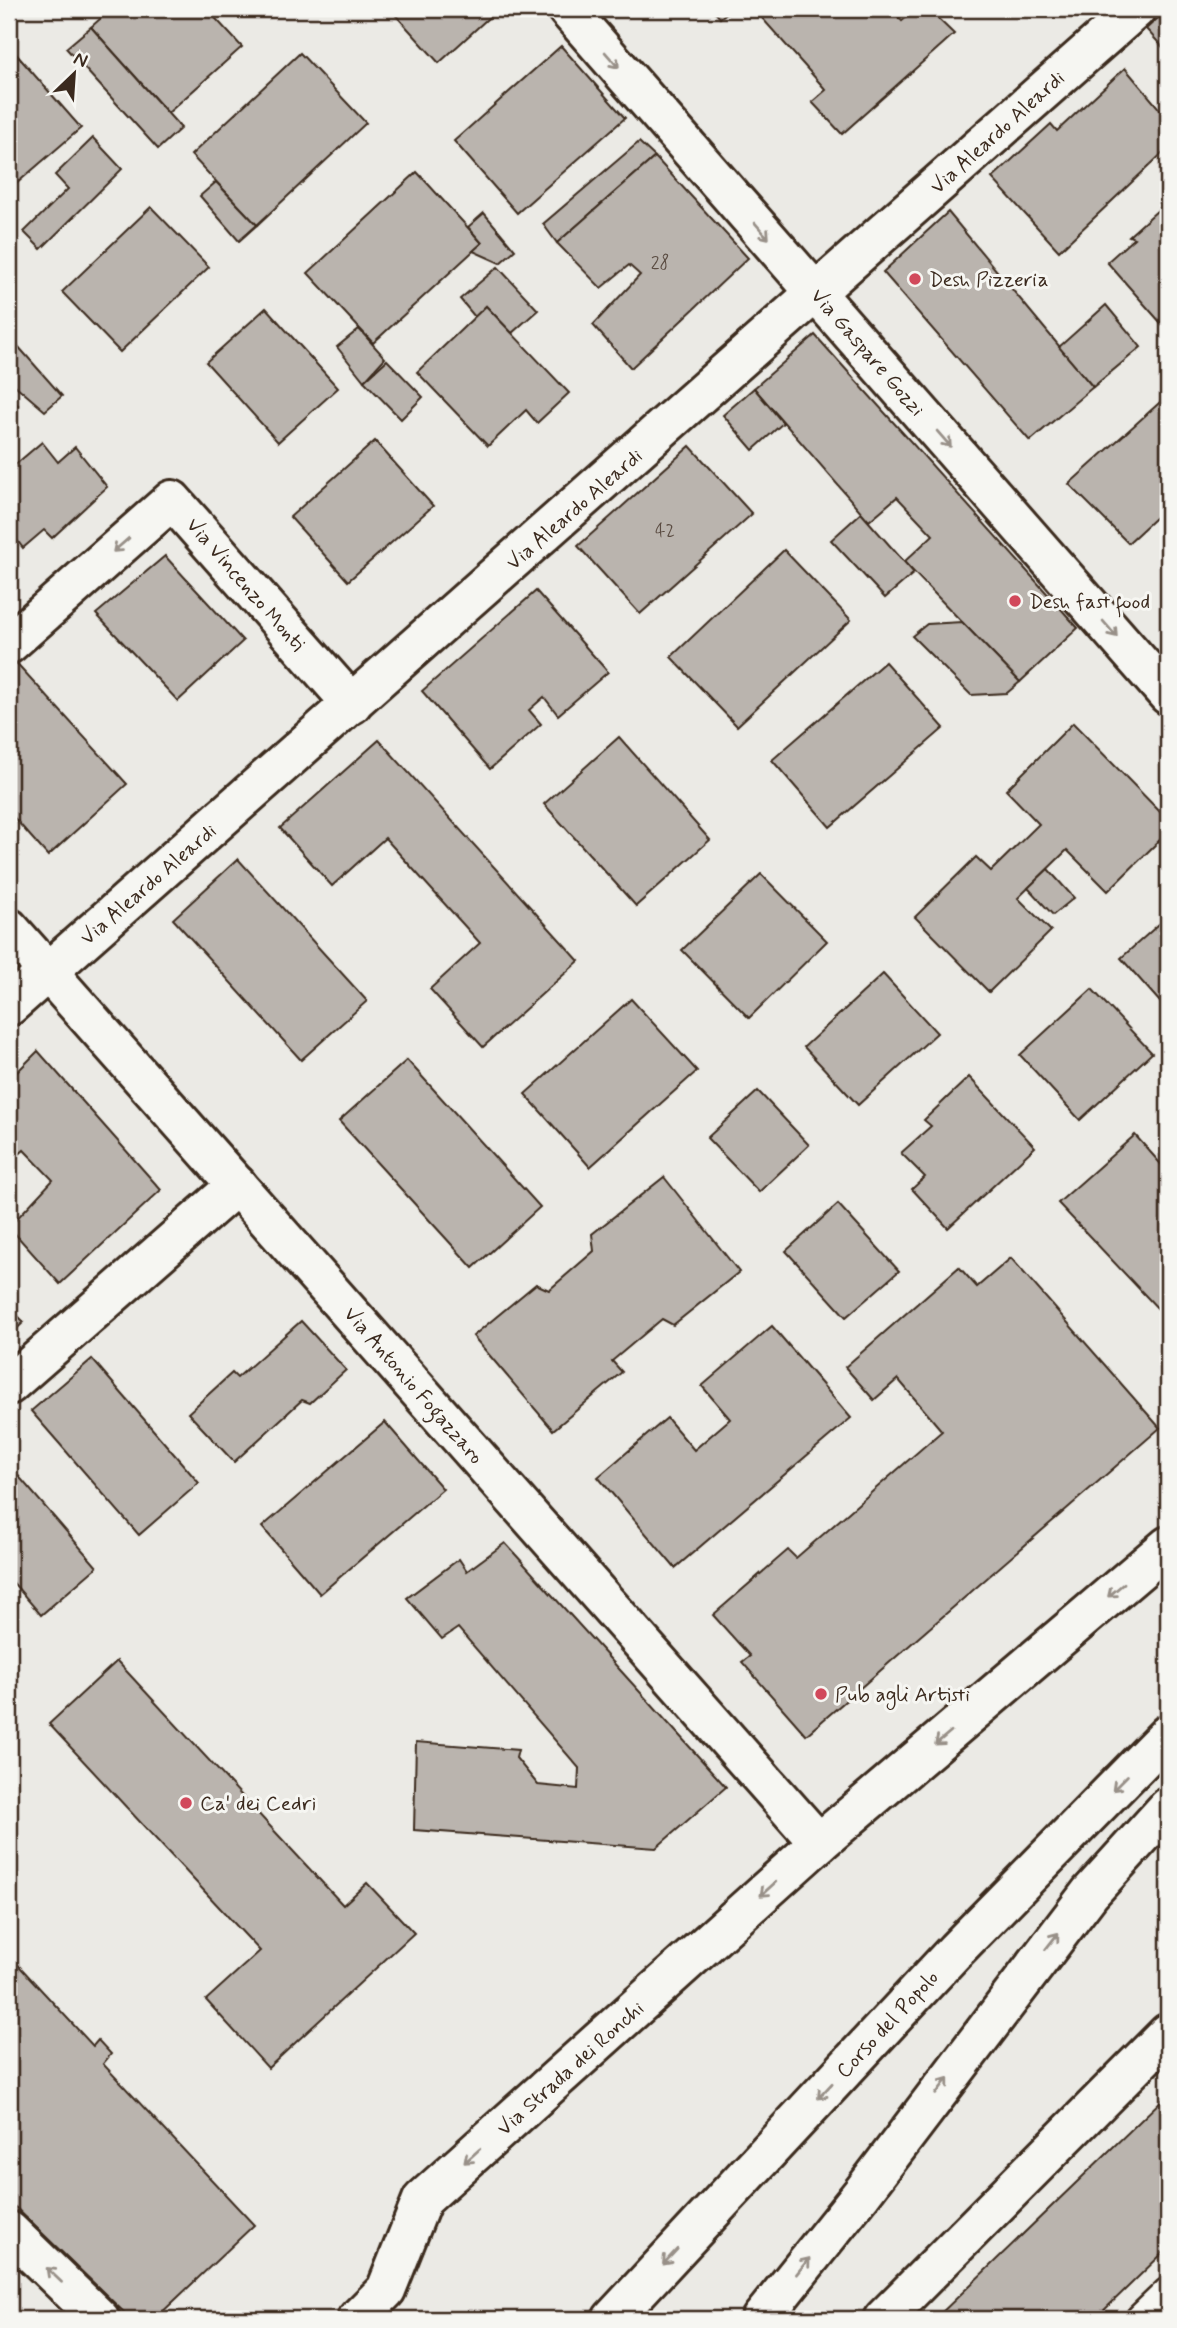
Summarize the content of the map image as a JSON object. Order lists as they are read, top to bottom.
{
  "streets": {
    "street": [
      "Via Aleardo Aleardi",
      "Via Gaspare Gozzi",
      "Via Vincenzo Monti",
      "Via Antonio Fogazzaro",
      "Corso del Popolo",
      "Via Strada dei Ronchi"
    ]
  },
  "crossings": [
    ["Via Aleardo Aleardi", "Via Gaspare Gozzi"],
    ["Via Aleardo Aleardi", "Via Vincenzo Monti"],
    ["Via Aleardo Aleardi", "Via Antonio Fogazzaro"],
    ["Via Antonio Fogazzaro", "Via Strada dei Ronchi"]
  ],
  "one_way": ["Via Gaspare Gozzi"],
  "places": [
    "Desh Pizzeria",
    "Desh fast food",
    "Pub agli Artisti",
    "Ca' dei Cedri"
  ],
  "house_numbers": ["28", "42"],
  "north": "top right"
}
